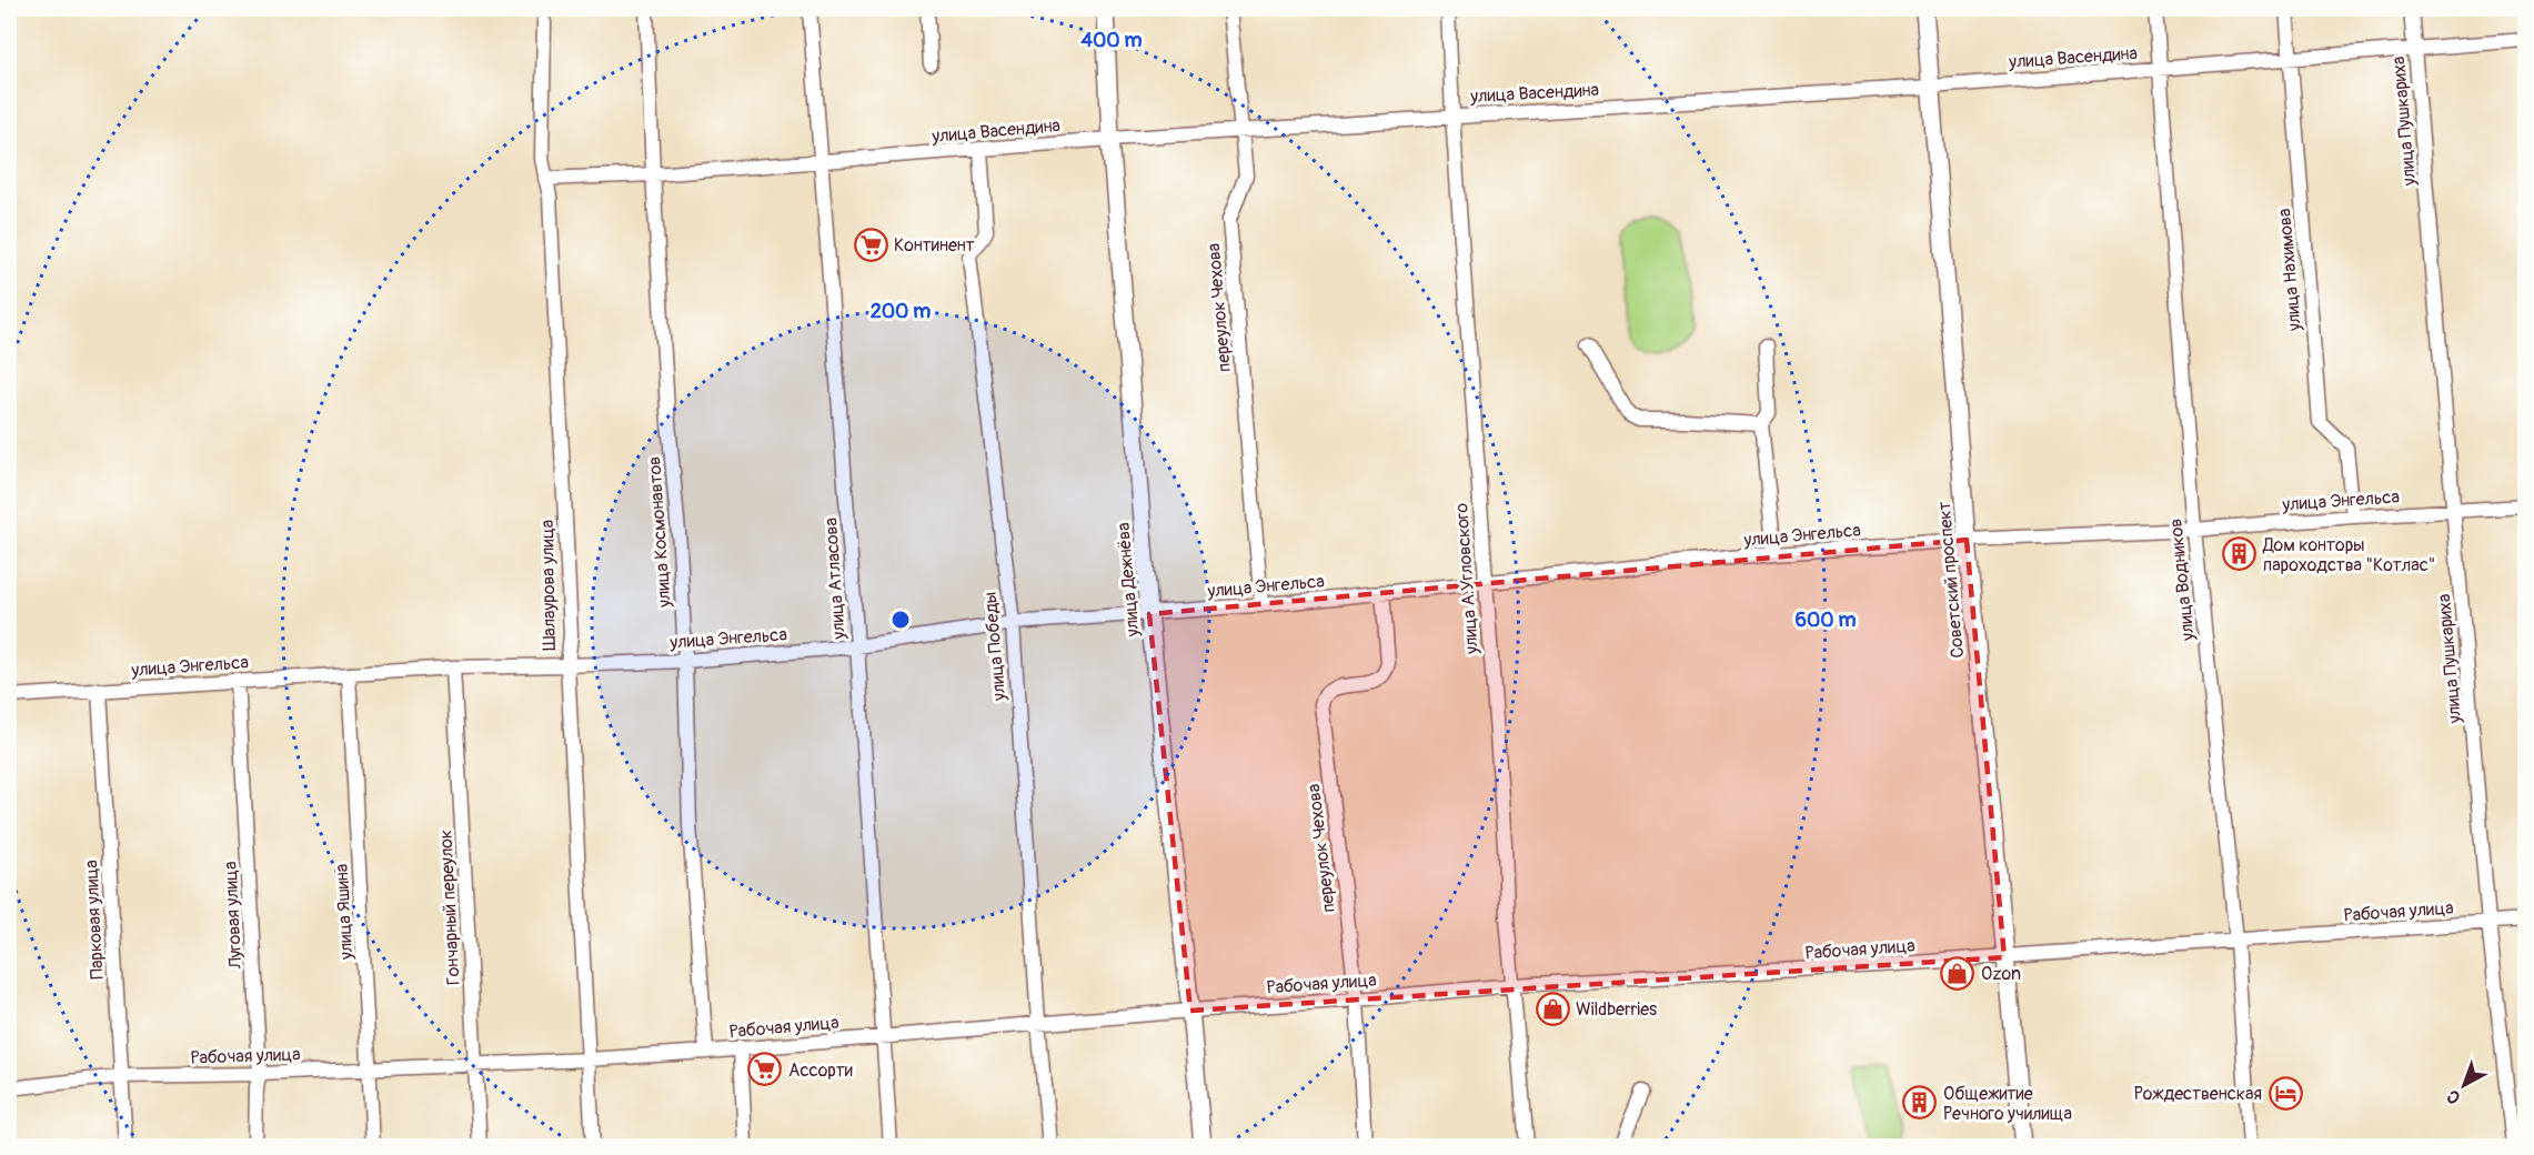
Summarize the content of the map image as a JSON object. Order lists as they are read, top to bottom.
{
  "streets": {
    "main road": ["улица Дежнёва", "Советский проспект"],
    "street": [
      "улица Васендина",
      "улица Пушкариха",
      "улица Нахимова",
      "переулок Чехова",
      "улица Энгельса",
      "улица Космонавтов",
      "улица Атласова",
      "улица А.Угловского",
      "улица Водников",
      "Шалаурова улица",
      "улица Победы",
      "Гончарный переулок",
      "Рабочая улица",
      "улица Яшина",
      "Луговая улица",
      "Парковая улица"
    ]
  },
  "crossings": [
    ["улица Васендина", "улица Пушкариха"],
    ["улица Васендина", "улица Нахимова"],
    ["улица Васендина", "переулок Чехова"],
    ["улица Васендина", "улица Космонавтов"],
    ["улица Васендина", "улица Атласова"],
    ["улица Васендина", "улица А.Угловского"],
    ["улица Васендина", "улица Дежнёва"],
    ["улица Васендина", "Советский проспект"],
    ["улица Васендина", "улица Водников"],
    ["улица Васендина", "Шалаурова улица"],
    ["улица Васендина", "улица Победы"],
    ["улица Пушкариха", "улица Энгельса"],
    ["улица Пушкариха", "Рабочая улица"],
    ["улица Нахимова", "улица Энгельса"],
    ["переулок Чехова", "улица Энгельса"],
    ["переулок Чехова", "Рабочая улица"],
    ["улица Энгельса", "улица Космонавтов"],
    ["улица Энгельса", "улица Атласова"],
    ["улица Энгельса", "улица А.Угловского"],
    ["улица Энгельса", "улица Дежнёва"],
    ["улица Энгельса", "Советский проспект"],
    ["улица Энгельса", "улица Водников"],
    ["улица Энгельса", "Шалаурова улица"],
    ["улица Энгельса", "улица Победы"],
    ["улица Энгельса", "Гончарный переулок"],
    ["улица Энгельса", "улица Яшина"],
    ["улица Энгельса", "Луговая улица"],
    ["улица Энгельса", "Парковая улица"],
    ["улица Космонавтов", "Рабочая улица"],
    ["улица Атласова", "Рабочая улица"],
    ["улица А.Угловского", "Рабочая улица"],
    ["улица Дежнёва", "Рабочая улица"],
    ["Советский проспект", "Рабочая улица"],
    ["улица Водников", "Рабочая улица"],
    ["Шалаурова улица", "Рабочая улица"],
    ["улица Победы", "Рабочая улица"],
    ["Гончарный переулок", "Рабочая улица"],
    ["Рабочая улица", "улица Яшина"],
    ["Рабочая улица", "Луговая улица"],
    ["Рабочая улица", "Парковая улица"]
  ],
  "places": {
    "supermarket": ["Континент", "Ассорти"],
    "building": ["Дом конторы пароходства \"Котлас\"", "Общежитие Речного училища"],
    "shop": ["Ozon", "Wildberries"],
    "hotel": ["Рождественская"]
  },
  "north": "bottom left",
  "rings": ["400 m", "200 m", "600 m"]
}
